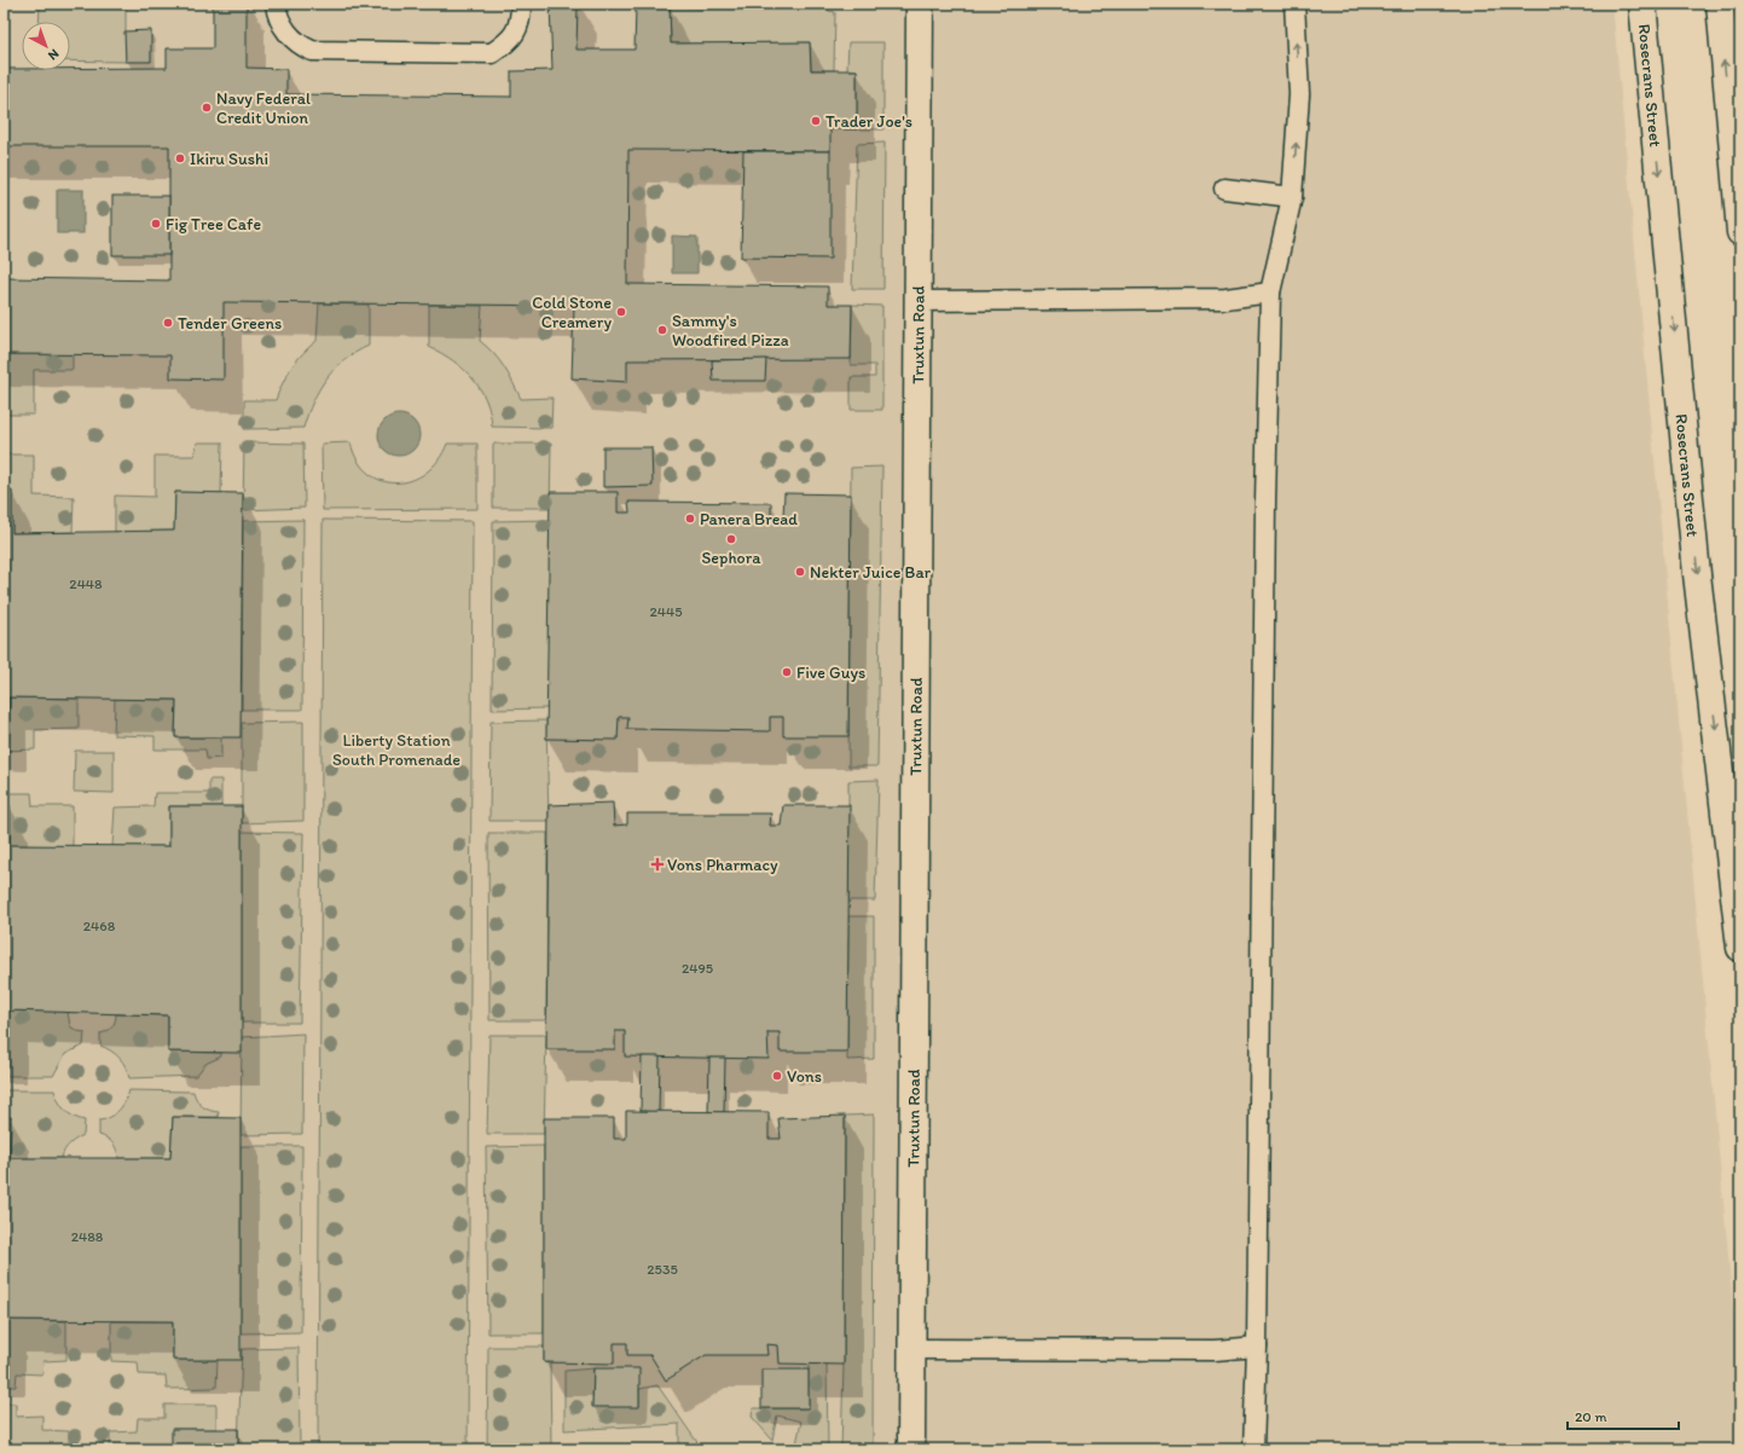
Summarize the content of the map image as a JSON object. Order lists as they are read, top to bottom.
{
  "streets": {
    "street": ["Rosecrans Street", "Truxtun Road"]
  },
  "one_way": ["Rosecrans Street"],
  "parks": ["Liberty Station South Promenade"],
  "places": {
    "other": [
      "Navy Federal Credit Union",
      "Trader Joe's",
      "Ikiru Sushi",
      "Fig Tree Cafe",
      "Cold Stone Creamery",
      "Tender Greens",
      "Sammy's Woodfired Pizza",
      "Panera Bread",
      "Sephora",
      "Nekter Juice Bar",
      "Five Guys",
      "Vons"
    ],
    "health": ["Vons Pharmacy"]
  },
  "house_numbers": [
    "2448",
    "2445",
    "2468",
    "2495",
    "2488",
    "2535"
  ],
  "scale_bar": "20 m",
  "north": "bottom right"
}
